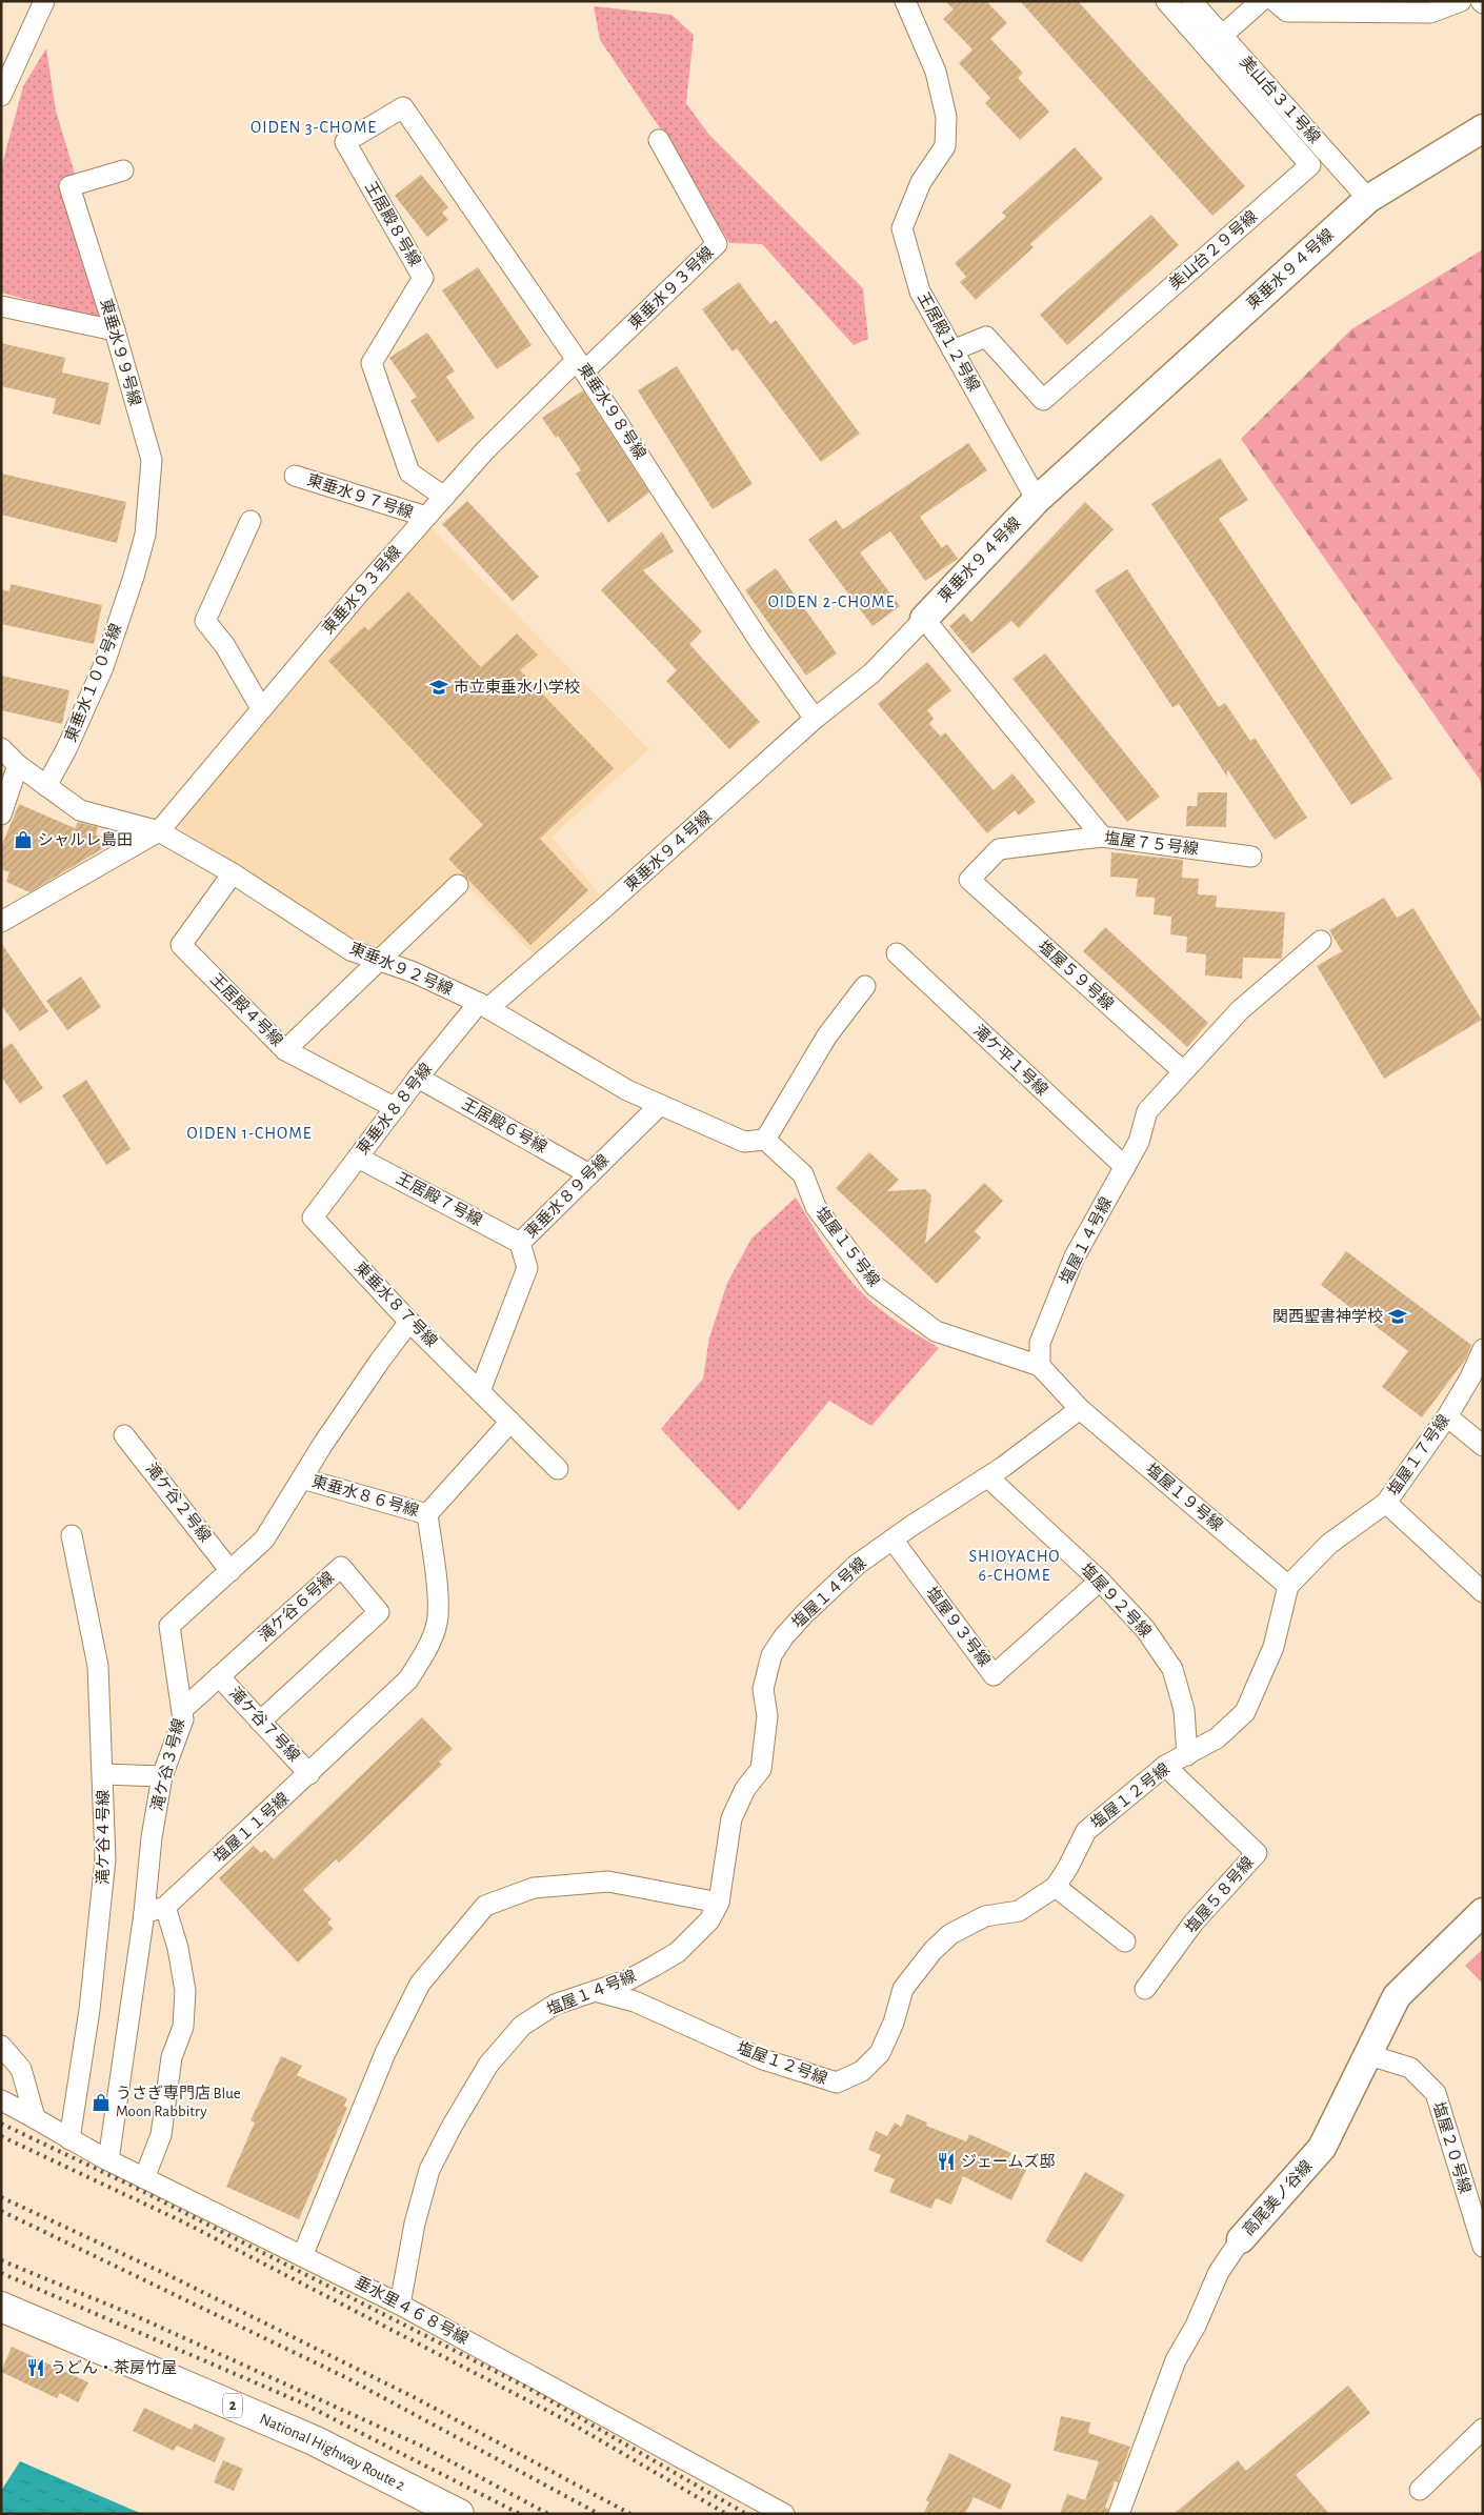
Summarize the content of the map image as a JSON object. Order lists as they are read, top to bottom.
{
  "streets": {
    "highway": ["2", "National Highway Route 2"],
    "street": [
      "美山台３１号線",
      "王居殿８号線",
      "美山台２９号線",
      "東垂水９４号線",
      "東垂水９３号線",
      "王居殿１２号線",
      "東垂水９９号線",
      "東垂水９８号線",
      "東垂水９７号線",
      "東垂水１００号線",
      "塩屋７５号線",
      "東垂水９２号線",
      "塩屋５９号線",
      "王居殿４号線",
      "滝ケ平１号線",
      "東垂水８８号線",
      "王居殿６号線",
      "東垂水８９号線",
      "王居殿７号線",
      "塩屋１４号線",
      "塩屋１５号線",
      "東垂水８７号線",
      "塩屋１７号線",
      "東垂水８６号線",
      "塩屋１９号線",
      "滝ケ谷２号線",
      "塩屋９２号線",
      "滝ケ谷６号線",
      "塩屋９３号線",
      "滝ケ谷７号線",
      "滝ケ谷３号線",
      "塩屋１２号線",
      "塩屋１１号線",
      "滝ケ谷４号線",
      "塩屋５８号線",
      "塩屋２０号線",
      "高尾美ノ谷線",
      "垂水里４６８号線"
    ]
  },
  "crossings": [
    ["美山台３１号線", "東垂水９４号線"],
    ["王居殿８号線", "東垂水９３号線"],
    ["王居殿８号線", "東垂水９８号線"],
    ["美山台２９号線", "王居殿１２号線"],
    ["東垂水９４号線", "王居殿１２号線"],
    ["東垂水９４号線", "東垂水９８号線"],
    ["東垂水９４号線", "東垂水９２号線"],
    ["東垂水９４号線", "東垂水８８号線"],
    ["東垂水９３号線", "東垂水９８号線"],
    ["東垂水９３号線", "東垂水９７号線"],
    ["東垂水９３号線", "東垂水９２号線"],
    ["東垂水９９号線", "東垂水１００号線"],
    ["東垂水１００号線", "東垂水９２号線"],
    ["塩屋７５号線", "塩屋５９号線"],
    ["東垂水９２号線", "王居殿４号線"],
    ["東垂水９２号線", "東垂水８８号線"],
    ["東垂水９２号線", "東垂水８９号線"],
    ["東垂水９２号線", "塩屋１５号線"],
    ["塩屋５９号線", "塩屋１４号線"],
    ["王居殿４号線", "東垂水８８号線"],
    ["滝ケ平１号線", "塩屋１４号線"],
    ["東垂水８８号線", "王居殿６号線"],
    ["東垂水８８号線", "王居殿７号線"],
    ["東垂水８８号線", "東垂水８７号線"],
    ["王居殿６号線", "東垂水８９号線"],
    ["東垂水８９号線", "王居殿７号線"],
    ["東垂水８９号線", "東垂水８７号線"],
    ["塩屋１４号線", "塩屋１５号線"],
    ["塩屋１４号線", "塩屋１９号線"],
    ["塩屋１４号線", "塩屋９２号線"],
    ["塩屋１４号線", "塩屋９３号線"],
    ["塩屋１４号線", "塩屋１２号線"],
    ["塩屋１４号線", "垂水里４６８号線"],
    ["東垂水８７号線", "滝ケ谷３号線"],
    ["塩屋１７号線", "塩屋１９号線"],
    ["塩屋１７号線", "塩屋１２号線"],
    ["東垂水８６号線", "滝ケ谷３号線"],
    ["東垂水８６号線", "塩屋１１号線"],
    ["塩屋１９号線", "塩屋１２号線"],
    ["滝ケ谷２号線", "滝ケ谷３号線"],
    ["塩屋９２号線", "塩屋９３号線"],
    ["塩屋９２号線", "塩屋１２号線"],
    ["滝ケ谷６号線", "滝ケ谷７号線"],
    ["滝ケ谷６号線", "滝ケ谷３号線"],
    ["滝ケ谷７号線", "塩屋１１号線"],
    ["滝ケ谷３号線", "塩屋１１号線"],
    ["塩屋１２号線", "塩屋５８号線"],
    ["滝ケ谷４号線", "垂水里４６８号線"],
    ["塩屋２０号線", "高尾美ノ谷線"]
  ],
  "districts": [
    "OIDEN 3-CHOME",
    "OIDEN 2-CHOME",
    "OIDEN 1-CHOME",
    "SHIOYACHO 6-CHOME"
  ],
  "places": {
    "school or university": ["市立東垂水小学校", "関西聖書神学校"],
    "shop": ["シャルレ島田", "うさぎ専門店 Blue Moon Rabbitry"],
    "restaurant": ["ジェームズ邸", "うどん・茶房竹屋"]
  }
}
